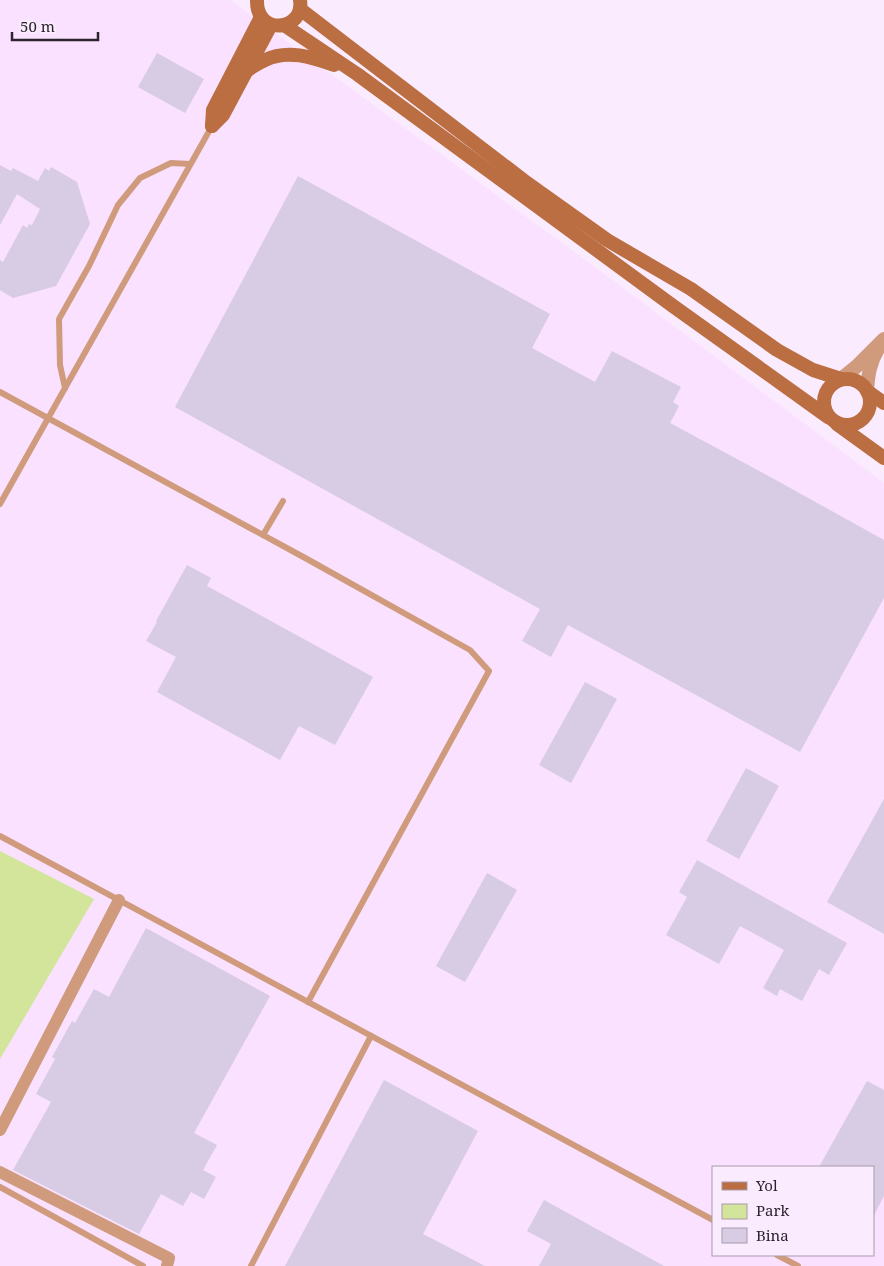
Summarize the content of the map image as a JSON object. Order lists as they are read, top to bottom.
{
  "legend": ["Yol", "Park", "Bina"],
  "scale_bar": "50 m"
}
